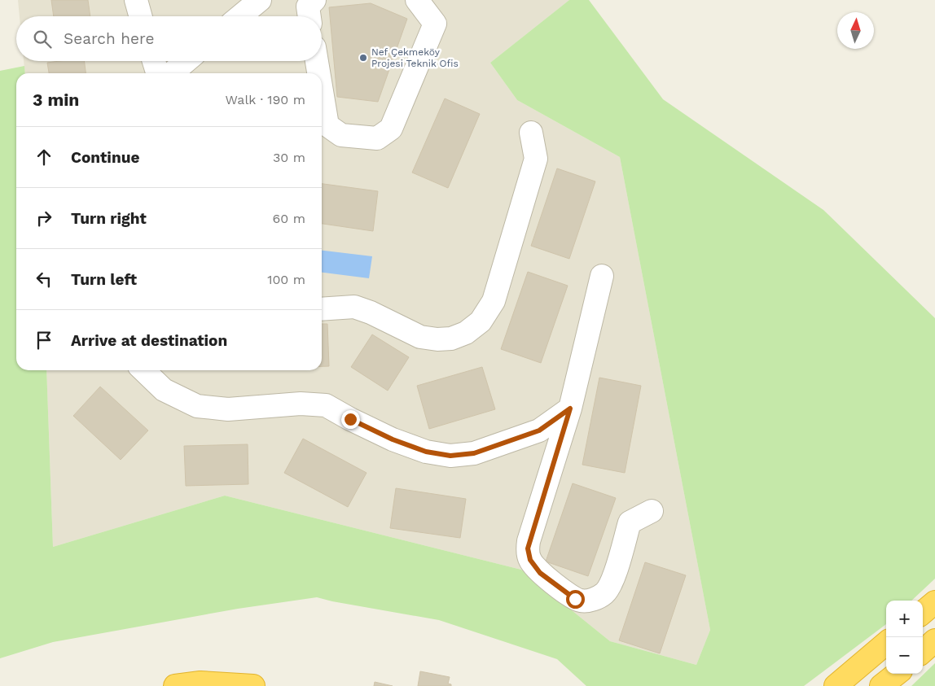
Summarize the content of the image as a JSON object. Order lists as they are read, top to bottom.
{
  "places": ["Nef Çekmeköy Projesi Teknik Ofis"],
  "north": "top",
  "page": {
    "search": "Search here",
    "heading": ["3 min", "Walk · 190 m"],
    "list": [
      ["Continue", "30 m"],
      ["Turn right", "60 m"],
      ["Turn left", "100 m"],
      "Arrive at destination"
    ],
    "map_buttons": ["+", "−"]
  }
}
